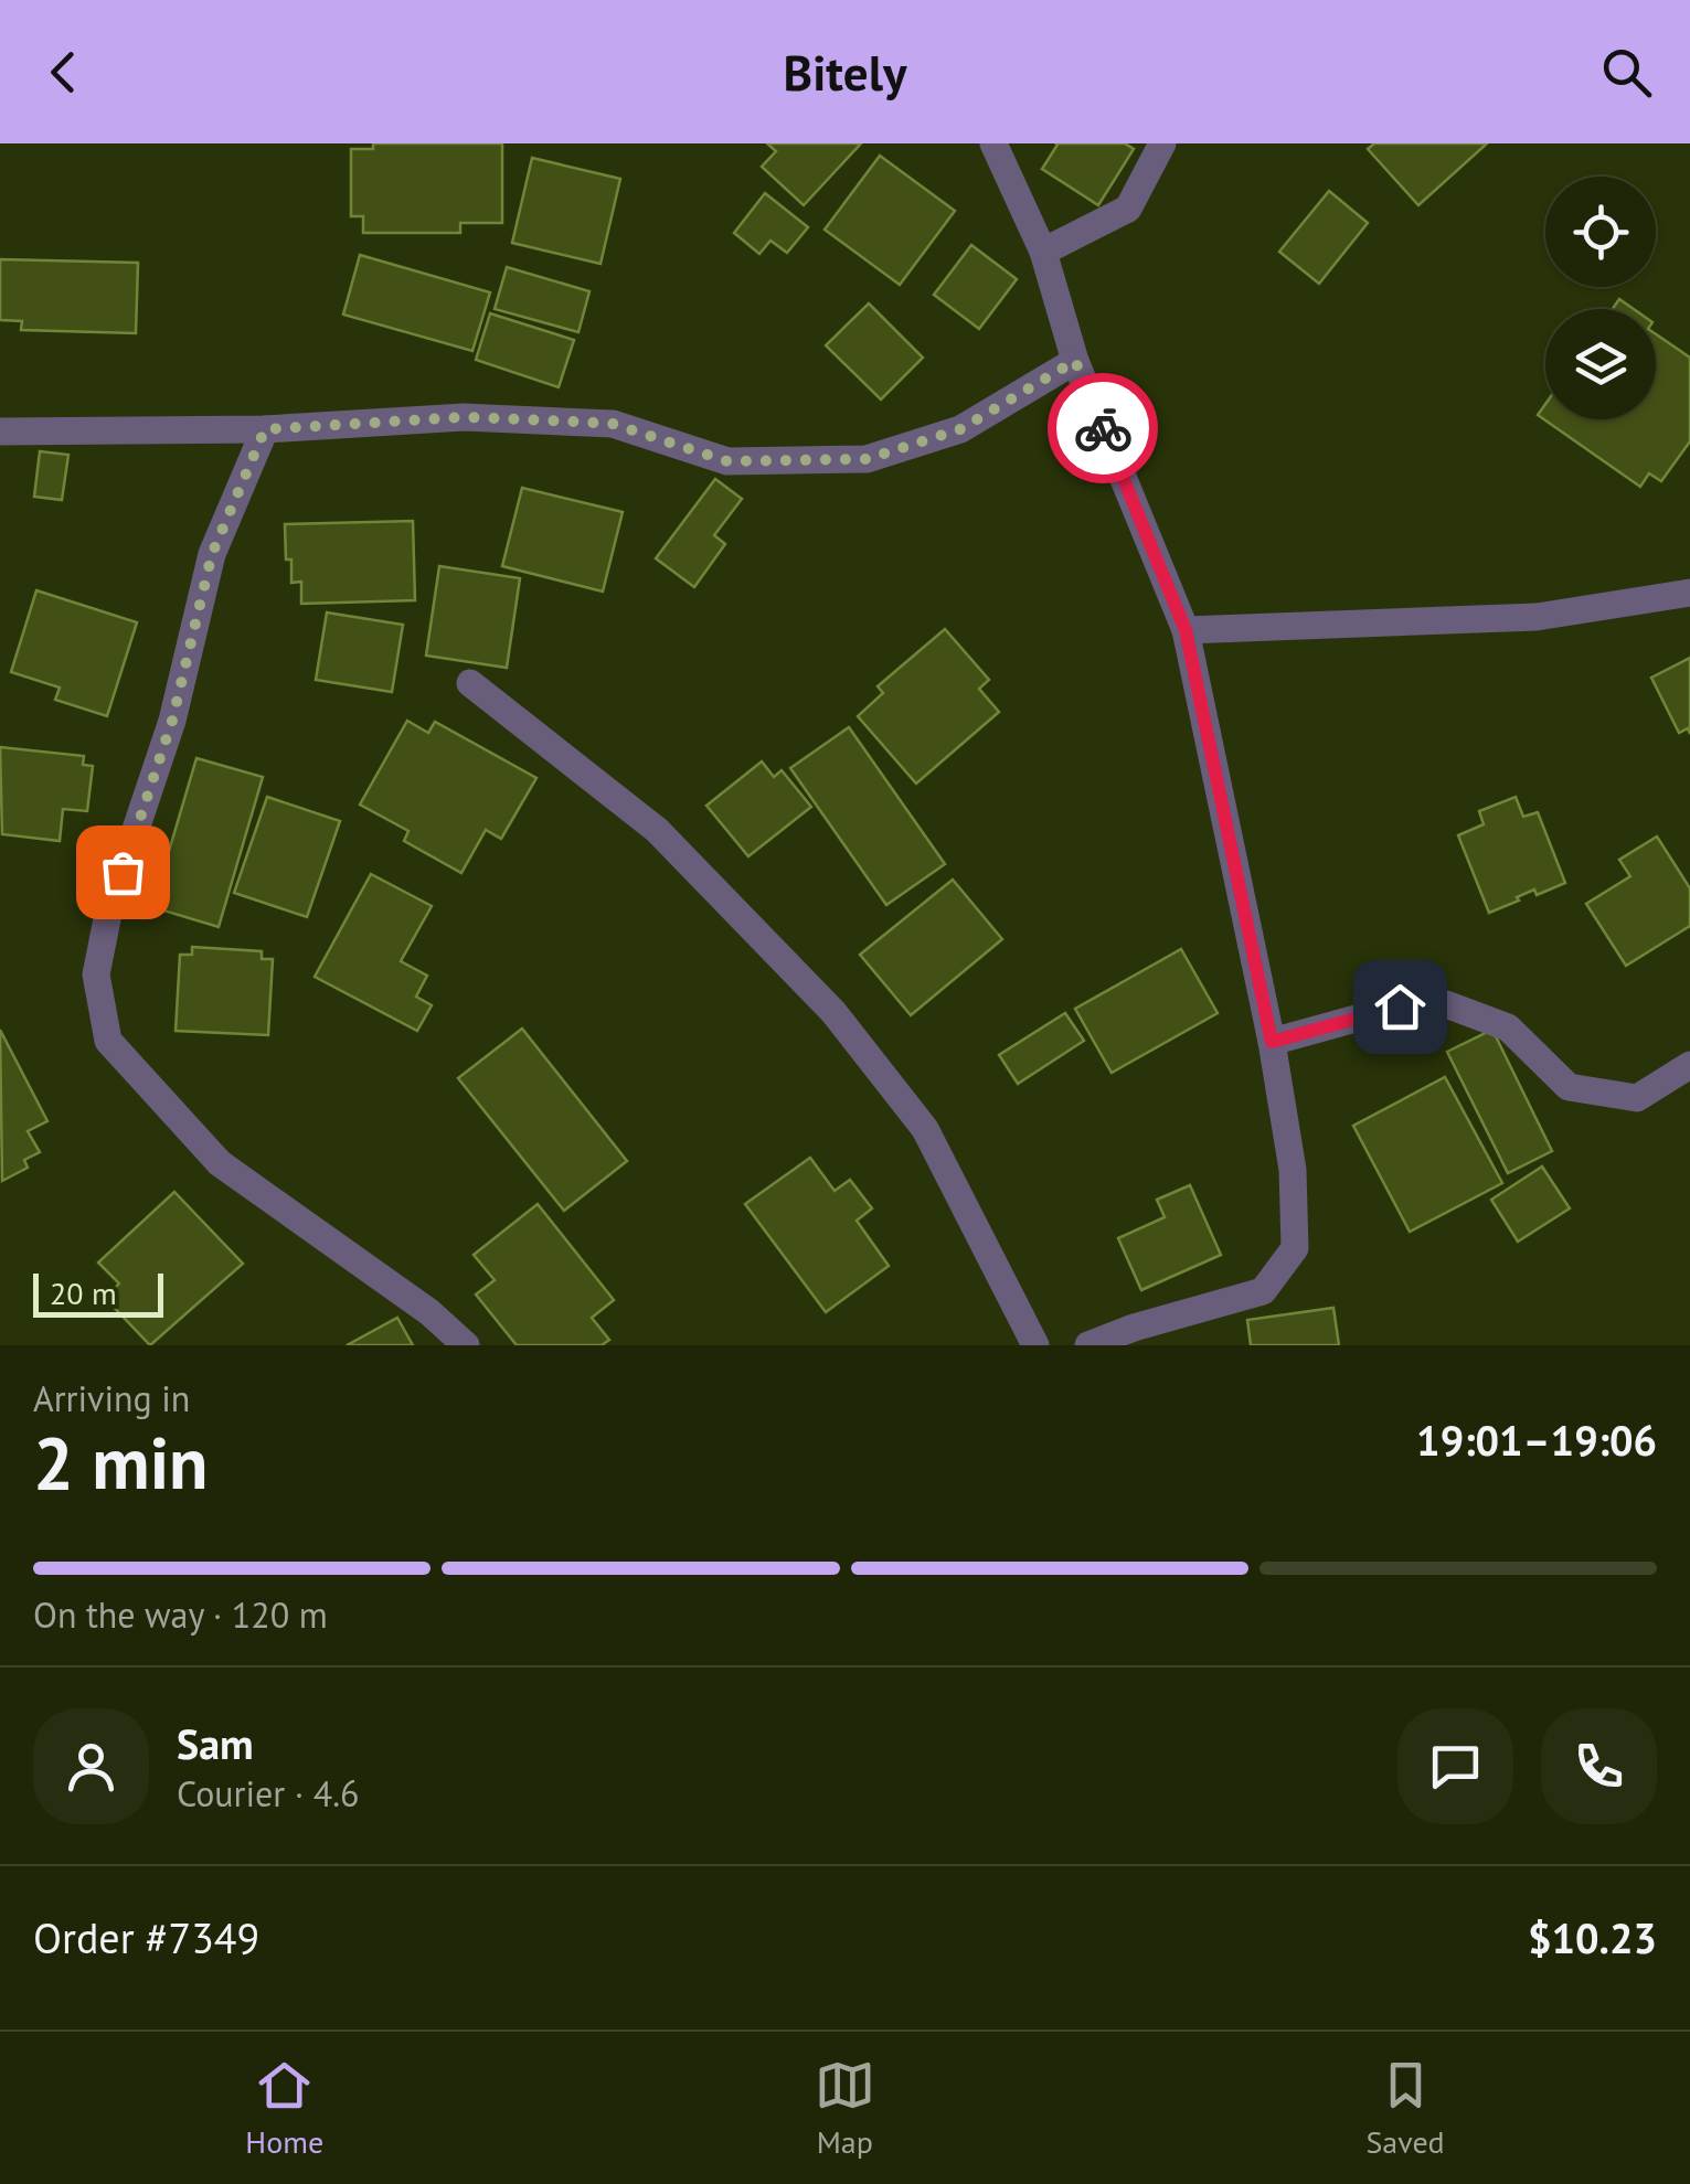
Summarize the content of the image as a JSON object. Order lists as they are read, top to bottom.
{
  "scale_bar": "20 m",
  "page": {
    "header": "Bitely",
    "scale": "20 m",
    "heading": ["2 min", "Arriving in", "19:01–19:06"],
    "panel": [
      "Sam",
      "Courier · 4.6",
      "Order #7349",
      "$10.23"
    ],
    "bar": "On the way · 120 m",
    "tabs": ["Home", "Map", "Saved"]
  }
}
